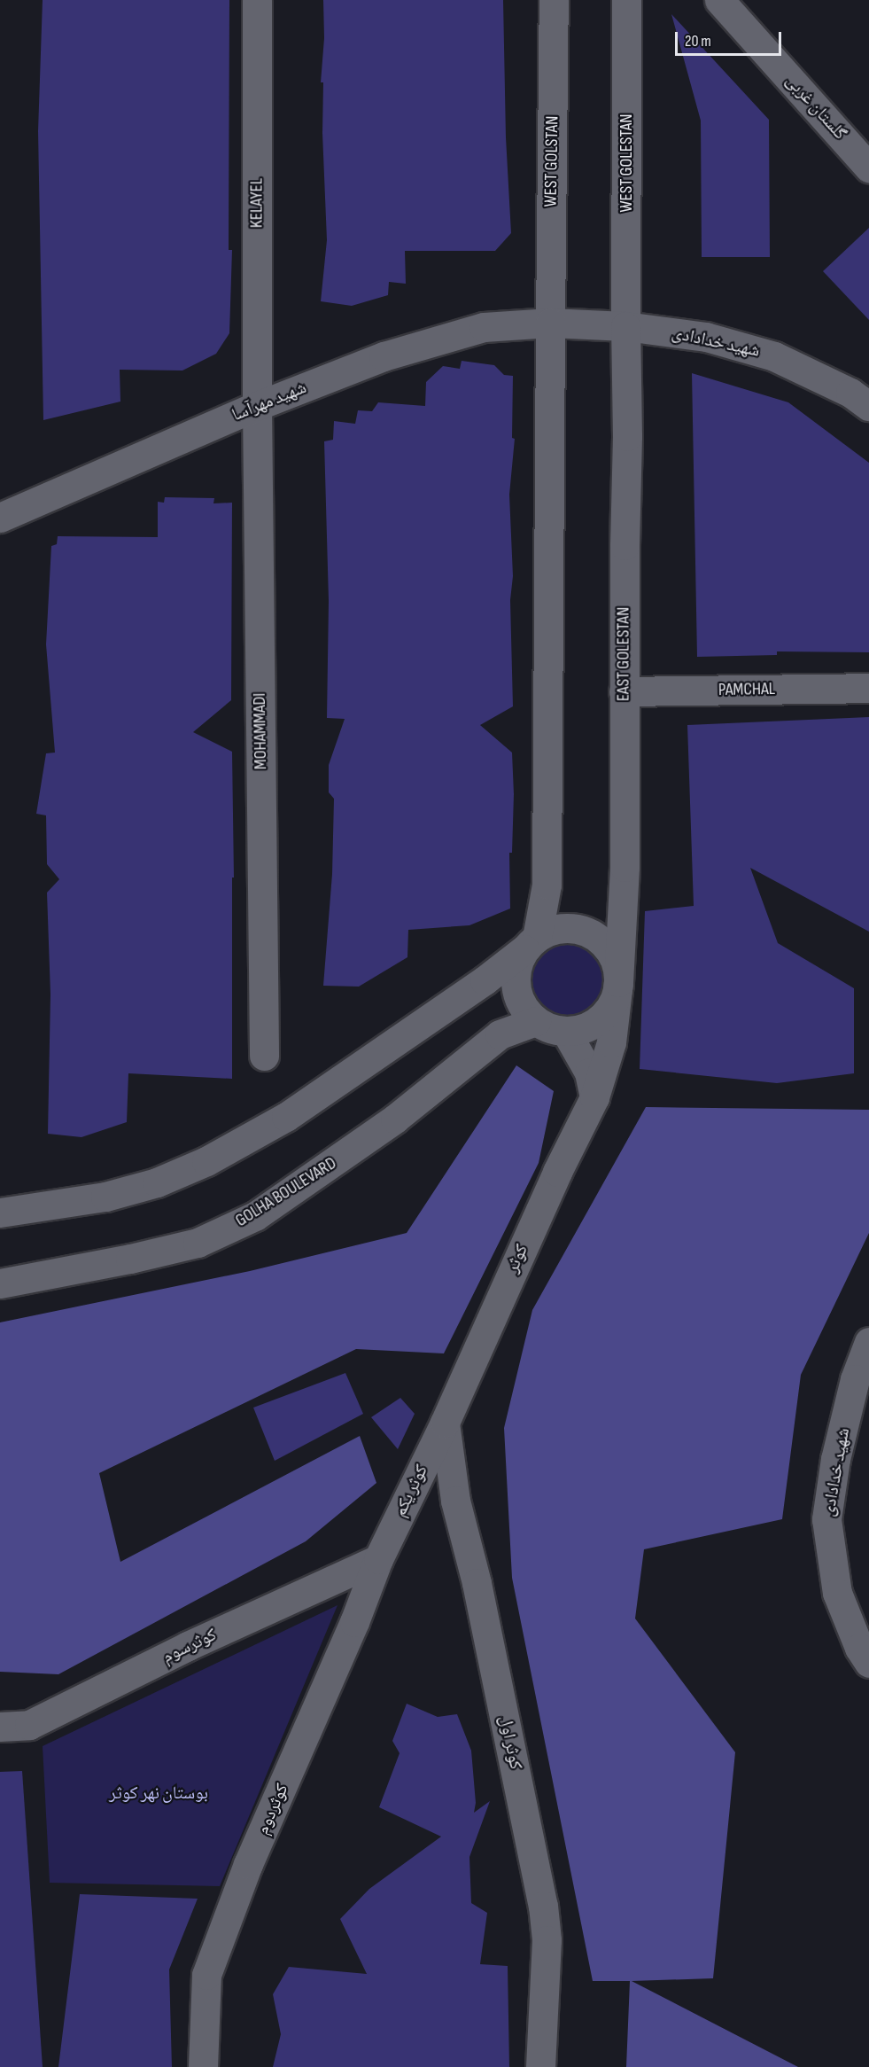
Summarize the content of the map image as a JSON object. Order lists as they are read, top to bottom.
{
  "streets": {
    "street": [
      "گلستان غربی",
      "WEST GOLSTAN",
      "WEST GOLESTAN",
      "KELAYEL",
      "شهید خدادادی",
      "شهید مهرآسا",
      "EAST GOLESTAN",
      "PAMCHAL",
      "MOHAMMADI",
      "GOLHA BOULEVARD",
      "کوثر",
      "کوثر یکم",
      "کوثرسوم",
      "کوثر اول",
      "کوثردوم"
    ]
  },
  "crossings": [
    ["WEST GOLSTAN", "شهید خدادادی"],
    ["WEST GOLSTAN", "شهید مهرآسا"],
    ["WEST GOLESTAN", "شهید خدادادی"],
    ["WEST GOLESTAN", "EAST GOLESTAN"],
    ["KELAYEL", "شهید مهرآسا"],
    ["KELAYEL", "MOHAMMADI"],
    ["شهید خدادادی", "شهید مهرآسا"],
    ["شهید خدادادی", "EAST GOLESTAN"],
    ["شهید مهرآسا", "MOHAMMADI"],
    ["EAST GOLESTAN", "PAMCHAL"],
    ["EAST GOLESTAN", "GOLHA BOULEVARD"],
    ["EAST GOLESTAN", "کوثر"],
    ["GOLHA BOULEVARD", "کوثر"],
    ["کوثر", "کوثر یکم"],
    ["کوثر", "کوثر اول"],
    ["کوثر یکم", "کوثرسوم"],
    ["کوثر یکم", "کوثر اول"],
    ["کوثر یکم", "کوثردوم"],
    ["کوثرسوم", "کوثردوم"]
  ],
  "parks": ["بوستان نهر کوثر"],
  "scale_bar": "20 m"
}
